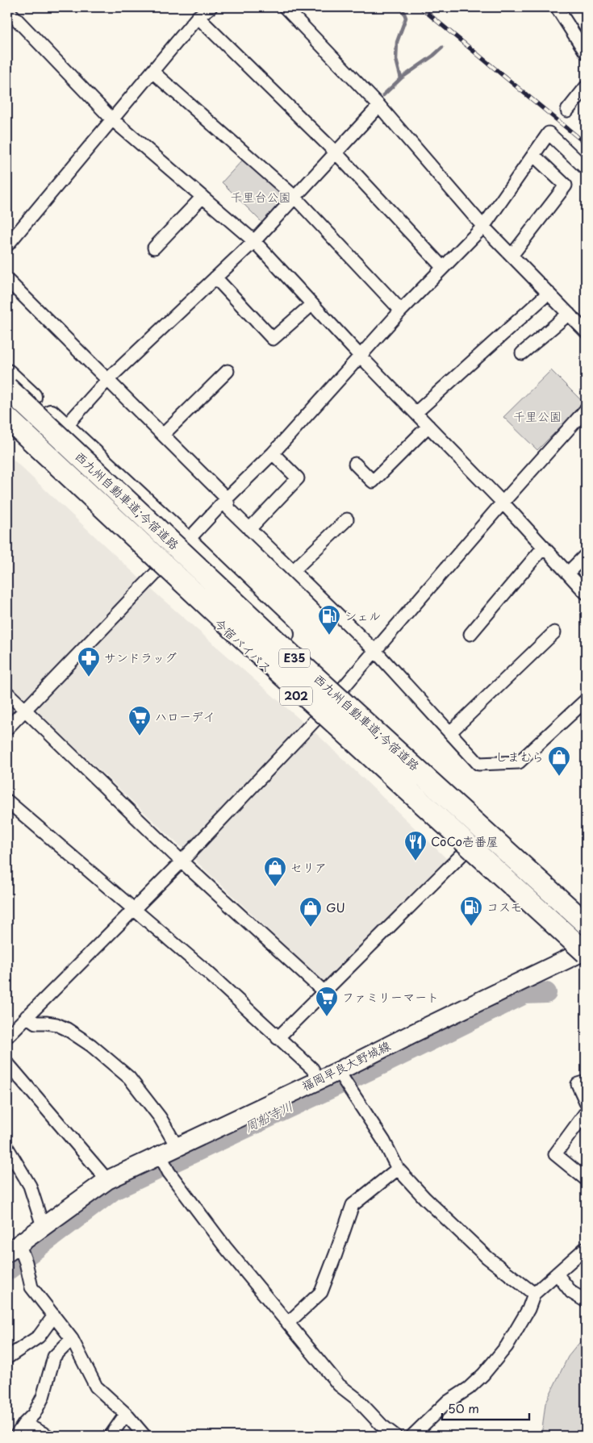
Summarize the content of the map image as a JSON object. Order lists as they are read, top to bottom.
{
  "streets": {
    "highway": [
      "西九州自動車道;今宿道路",
      "今宿バイパス",
      "E35",
      "202"
    ],
    "main road": ["福岡早良大野城線"]
  },
  "crossings": [
    ["西九州自動車道;今宿道路", "今宿バイパス"],
    ["西九州自動車道;今宿道路", "福岡早良大野城線"],
    ["今宿バイパス", "福岡早良大野城線"]
  ],
  "water": ["周船寺川"],
  "parks": ["千里台公園", "千里公園"],
  "places": {
    "fuel station": ["シェル", "コスモ"],
    "pharmacy": ["サンドラッグ"],
    "supermarket": ["ハローデイ", "ファミリーマート"],
    "shop": ["しまむら", "セリア", "GU"],
    "restaurant": ["CoCo壱番屋"]
  },
  "scale_bar": "50 m"
}
